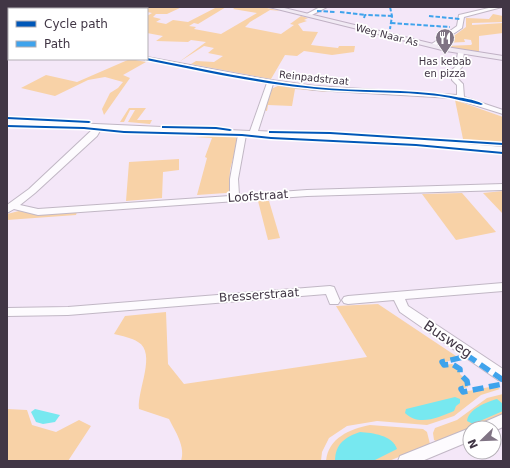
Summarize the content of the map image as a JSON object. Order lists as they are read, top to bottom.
{
  "streets": {
    "main road": ["Weg Naar As"],
    "street": [
      "Reinpadstraat",
      "Loofstraat",
      "Bresserstraat",
      "Busweg"
    ]
  },
  "places": {
    "restaurant": ["Has kebab en pizza"]
  },
  "legend": ["Cycle path", "Path"],
  "north": "bottom left"
}
